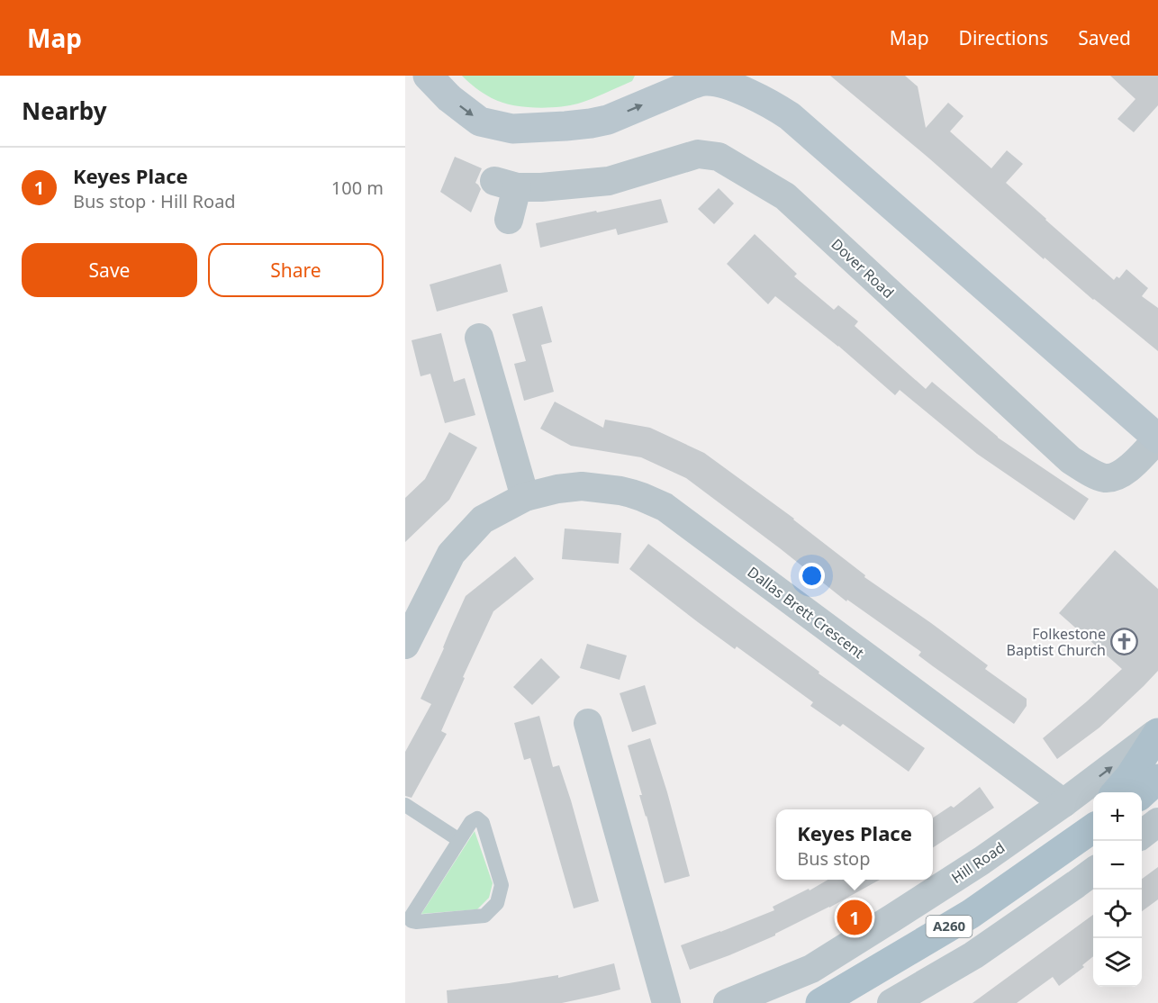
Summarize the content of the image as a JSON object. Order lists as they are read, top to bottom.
{
  "streets": {
    "main road": ["A260"],
    "street": ["Dover Road", "Dallas Brett Crescent", "Hill Road"]
  },
  "crossings": [
    ["Dallas Brett Crescent", "Hill Road"]
  ],
  "places": {
    "church": ["Folkestone Baptist Church"]
  },
  "page": {
    "header": "Map",
    "nav": ["Map", "Directions", "Saved"],
    "heading": "Nearby",
    "list": [
      {
        "mark": "1",
        "name": "Keyes Place",
        "note": "Bus stop · Hill Road",
        "value": "100 m"
      }
    ],
    "buttons": ["Save", "Share"],
    "map_buttons": ["+", "−"],
    "popup": ["Keyes Place", "Bus stop"],
    "pins": "1"
  }
}
